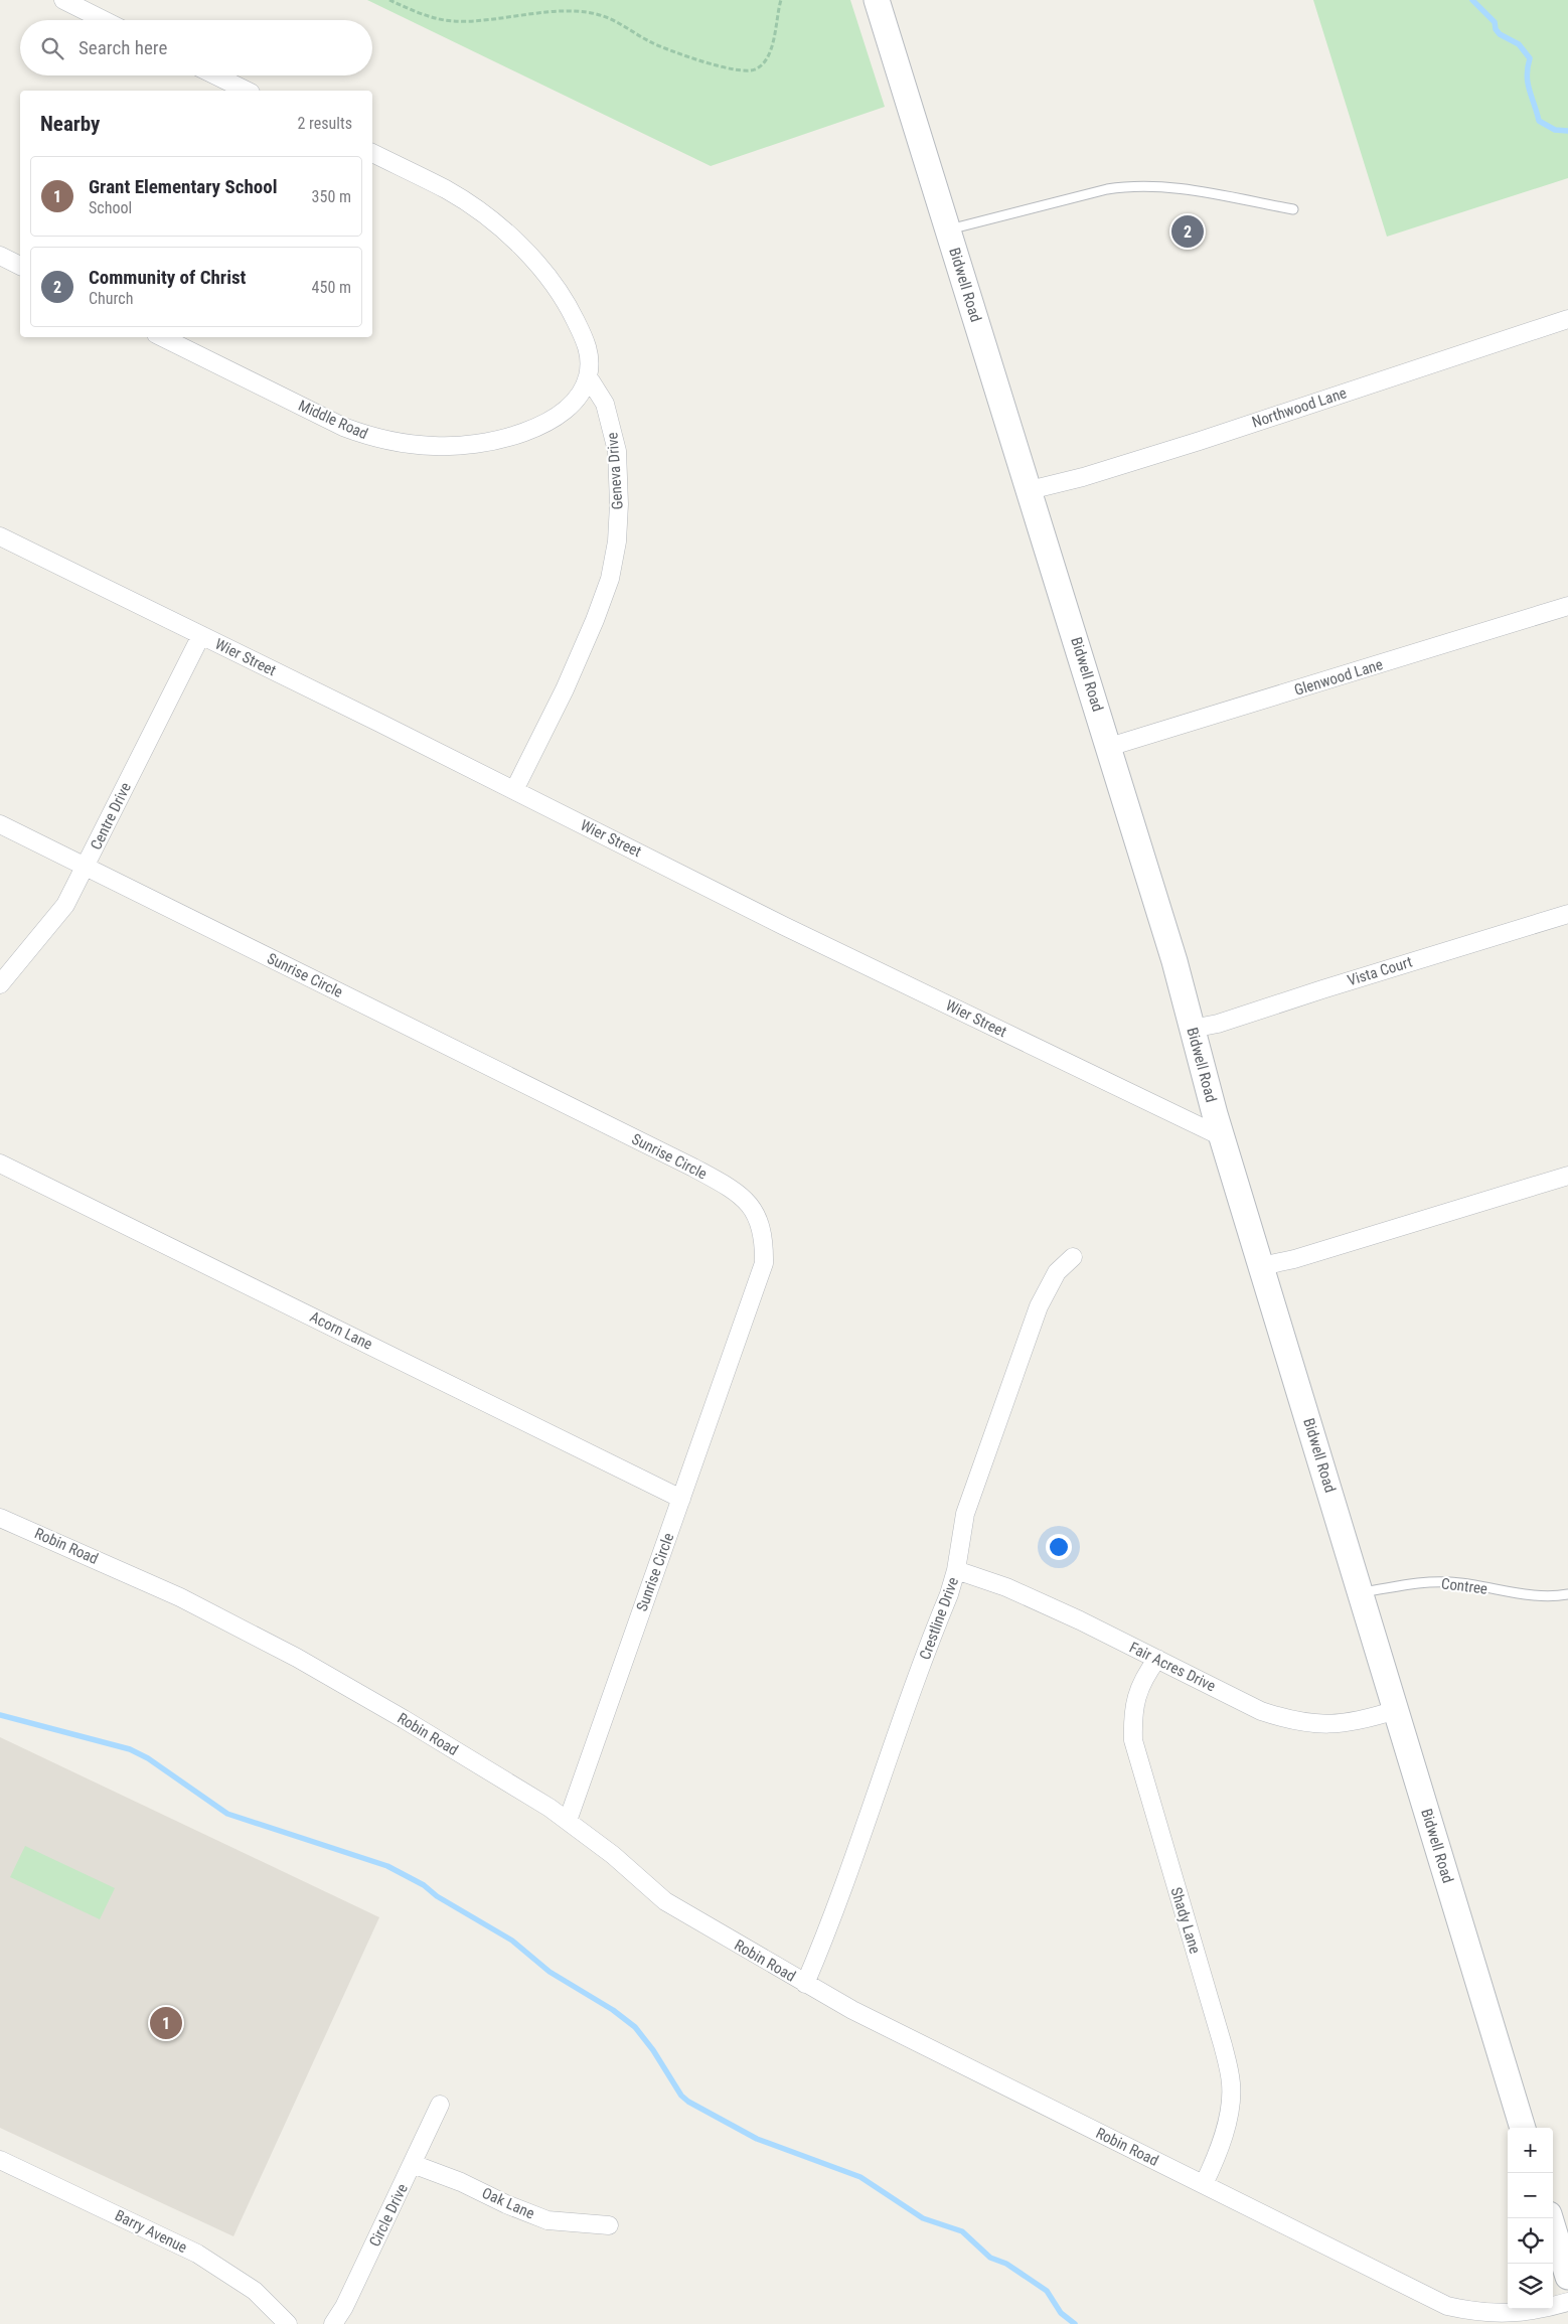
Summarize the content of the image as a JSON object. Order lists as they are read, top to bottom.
{
  "streets": {
    "street": [
      "Bidwell Road",
      "Northwood Lane",
      "Middle Road",
      "Geneva Drive",
      "Wier Street",
      "Glenwood Lane",
      "Centre Drive",
      "Vista Court",
      "Sunrise Circle",
      "Acorn Lane",
      "Robin Road",
      "Crestline Drive",
      "Fair Acres Drive",
      "Shady Lane",
      "Oak Lane",
      "Circle Drive",
      "Barry Avenue"
    ],
    "lane": ["Contree"]
  },
  "crossings": [
    ["Bidwell Road", "Northwood Lane"],
    ["Bidwell Road", "Wier Street"],
    ["Bidwell Road", "Glenwood Lane"],
    ["Bidwell Road", "Vista Court"],
    ["Bidwell Road", "Contree"],
    ["Bidwell Road", "Fair Acres Drive"],
    ["Middle Road", "Geneva Drive"],
    ["Geneva Drive", "Wier Street"],
    ["Wier Street", "Centre Drive"],
    ["Centre Drive", "Sunrise Circle"],
    ["Sunrise Circle", "Acorn Lane"],
    ["Sunrise Circle", "Robin Road"],
    ["Robin Road", "Crestline Drive"],
    ["Robin Road", "Shady Lane"],
    ["Crestline Drive", "Fair Acres Drive"],
    ["Fair Acres Drive", "Shady Lane"],
    ["Oak Lane", "Circle Drive"]
  ],
  "page": {
    "search": "Search here",
    "heading": ["Nearby", "2 results"],
    "list": [
      {
        "mark": "1",
        "name": "Grant Elementary School",
        "note": "School",
        "value": "350 m"
      },
      {
        "mark": "2",
        "name": "Community of Christ",
        "note": "Church",
        "value": "450 m"
      }
    ],
    "pins": ["2", "1"],
    "map_buttons": ["+", "−"]
  }
}
